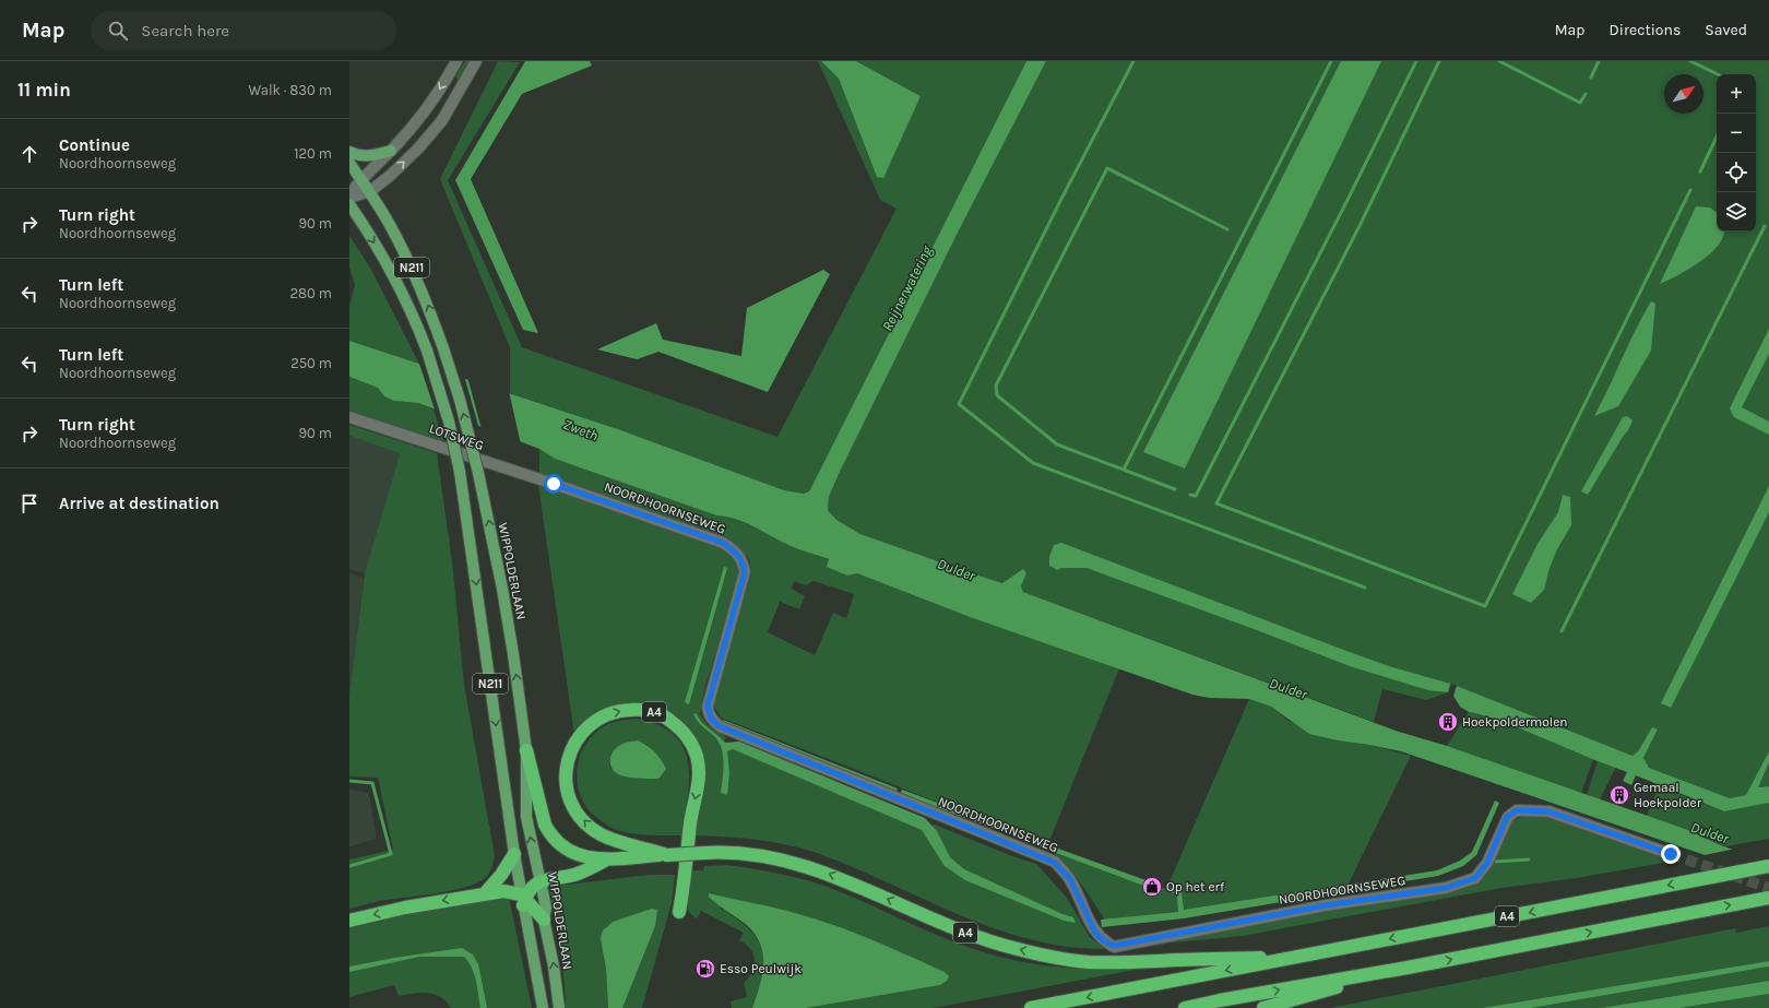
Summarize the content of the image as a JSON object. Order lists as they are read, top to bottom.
{
  "streets": {
    "highway": ["A4"],
    "main road": ["N211", "WIPPOLDERLAAN"],
    "street": ["LOTSWEG", "NOORDHOORNSEWEG"]
  },
  "crossings": [
    ["LOTSWEG", "NOORDHOORNSEWEG"],
    ["WIPPOLDERLAAN", "A4"]
  ],
  "water": ["Reijnerwatering", "Zweth", "Dulder"],
  "places": {
    "building": ["Hoekpoldermolen", "Gemaal Hoekpolder"],
    "shop": ["Op het erf"],
    "fuel station": ["Esso Peulwijk"]
  },
  "north": "top right",
  "page": {
    "header": "Map",
    "search": "Search here",
    "nav": ["Map", "Directions", "Saved"],
    "heading": ["11 min", "Walk · 830 m"],
    "map_buttons": ["+", "−"],
    "list": [
      ["Continue", "Noordhoornseweg", "120 m"],
      ["Turn right", "Noordhoornseweg", "90 m"],
      ["Turn left", "Noordhoornseweg", "280 m"],
      ["Turn left", "Noordhoornseweg", "250 m"],
      ["Turn right", "Noordhoornseweg", "90 m"],
      "Arrive at destination"
    ]
  }
}
